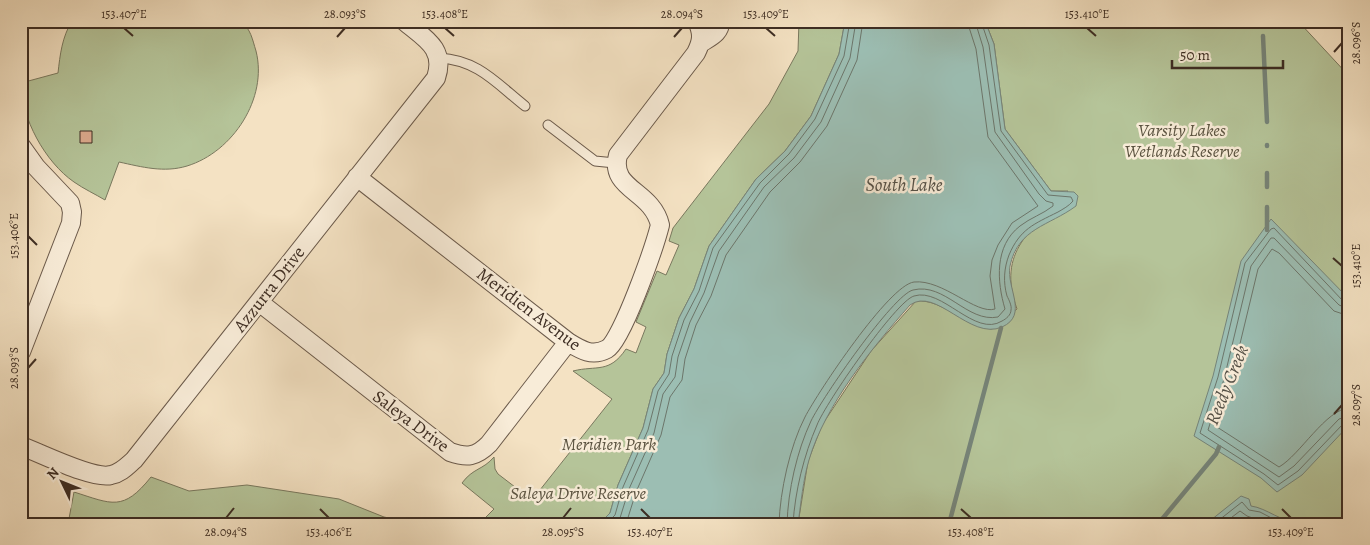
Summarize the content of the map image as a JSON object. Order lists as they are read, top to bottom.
{
  "streets": {
    "street": ["Azzurra Drive", "Meridien Avenue", "Saleya Drive"]
  },
  "crossings": [
    ["Azzurra Drive", "Meridien Avenue"],
    ["Azzurra Drive", "Saleya Drive"],
    ["Meridien Avenue", "Saleya Drive"]
  ],
  "water": ["South Lake", "Reedy Creek"],
  "parks": ["Varsity Lakes Wetlands Reserve", "Meridien Park", "Saleya Drive Reserve"],
  "scale_bar": "50 m",
  "north": "top left",
  "coordinates": [
    "153.407°E",
    "28.093°S",
    "153.408°E",
    "28.094°S",
    "153.409°E",
    "153.410°E",
    "28.096°S",
    "153.406°E",
    "28.097°S",
    "28.095°S"
  ]
}
